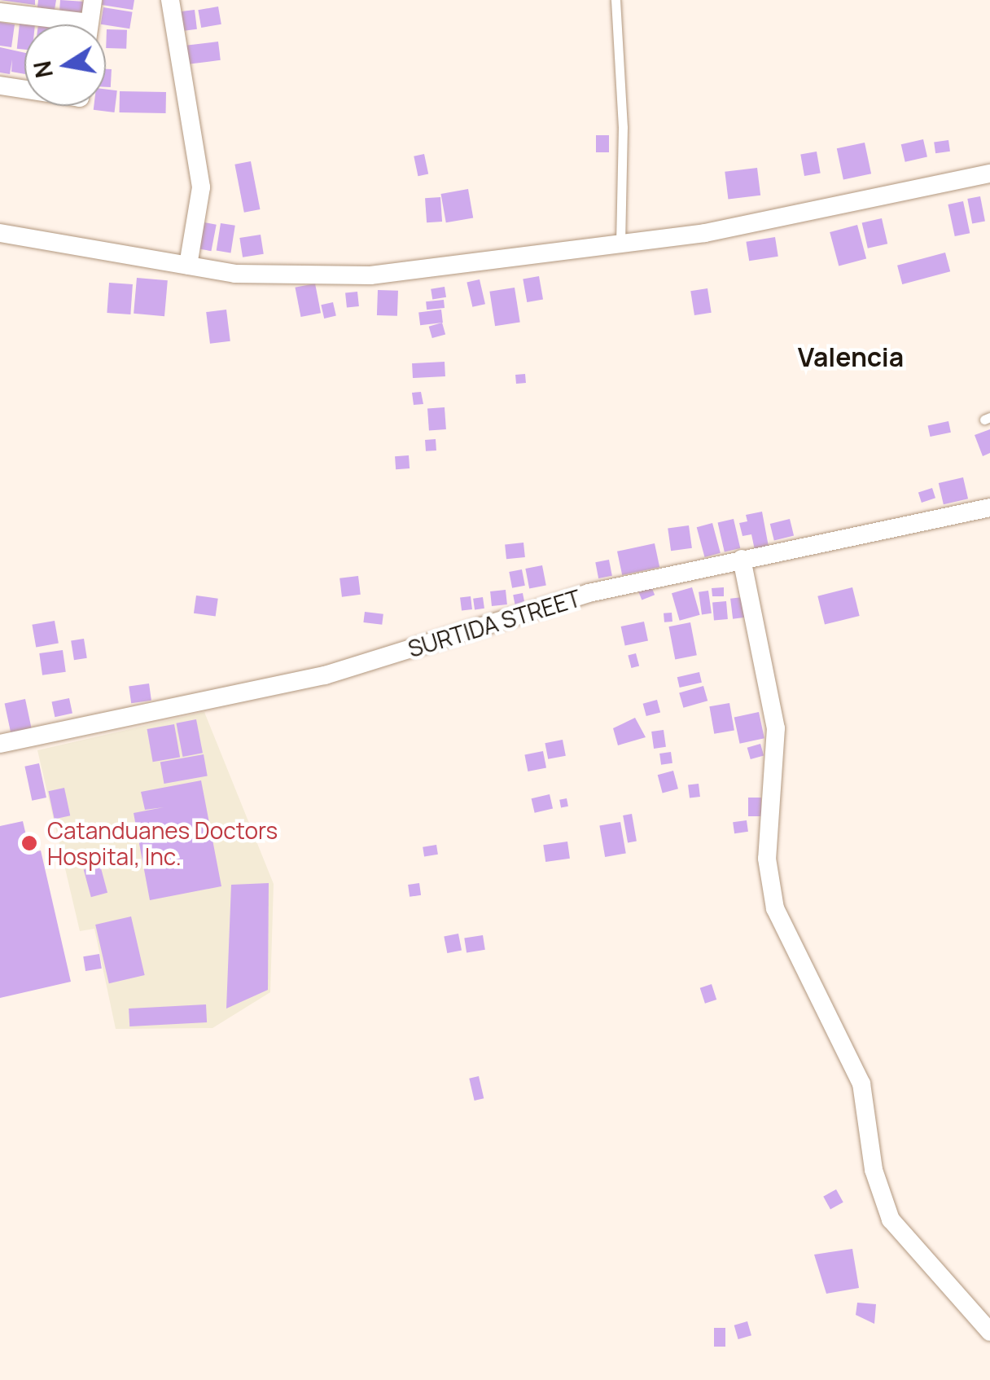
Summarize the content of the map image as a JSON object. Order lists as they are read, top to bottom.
{
  "streets": {
    "street": ["SURTIDA STREET"]
  },
  "districts": ["Valencia"],
  "places": ["Catanduanes Doctors Hospital, Inc."],
  "north": "left"
}
